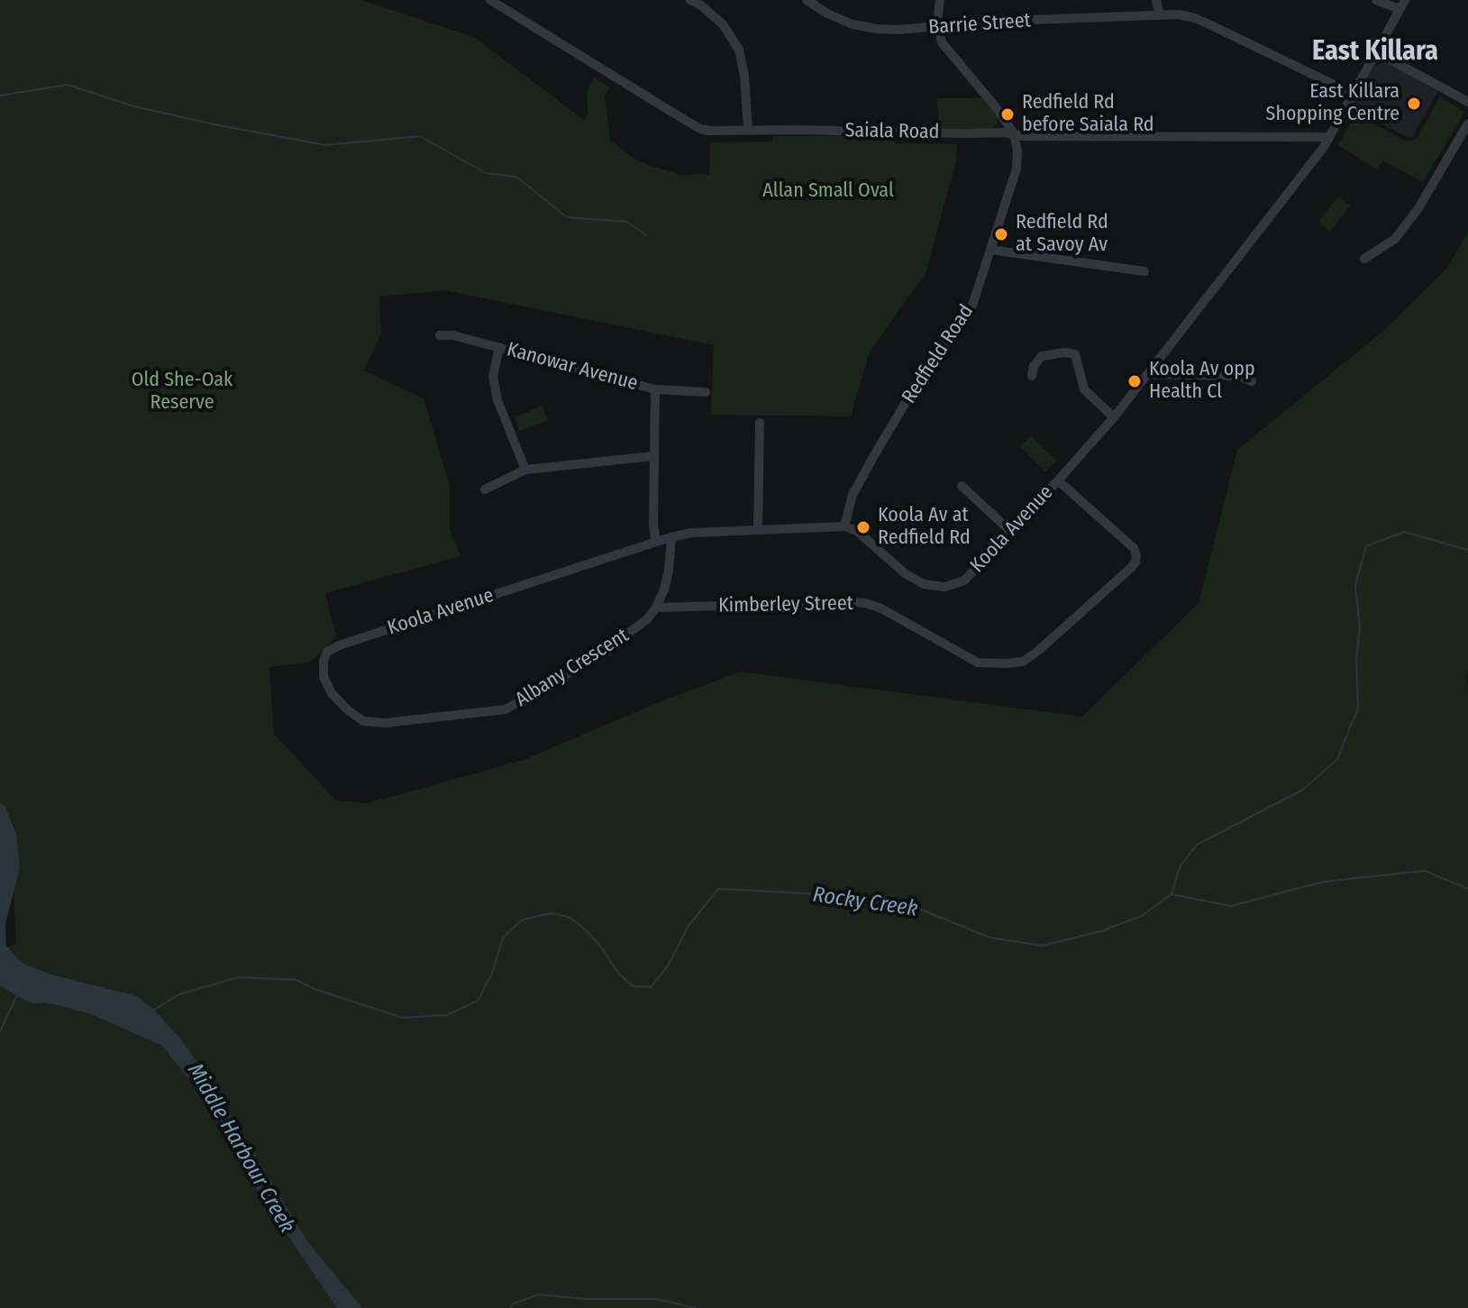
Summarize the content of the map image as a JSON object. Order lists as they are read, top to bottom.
{
  "streets": {
    "street": [
      "Barrie Street",
      "Saiala Road",
      "Redfield Road",
      "Kanowar Avenue",
      "Koola Avenue",
      "Kimberley Street",
      "Albany Crescent"
    ]
  },
  "crossings": [
    ["Barrie Street", "Koola Avenue"],
    ["Saiala Road", "Redfield Road"],
    ["Saiala Road", "Koola Avenue"],
    ["Redfield Road", "Koola Avenue"],
    ["Koola Avenue", "Kimberley Street"],
    ["Koola Avenue", "Albany Crescent"],
    ["Kimberley Street", "Albany Crescent"]
  ],
  "districts": ["East Killara"],
  "water": ["Rocky Creek", "Middle Harbour Creek"],
  "parks": ["Allan Small Oval", "Old She-Oak Reserve"],
  "places": [
    "East Killara Shopping Centre",
    "Redfield Rd before Saiala Rd",
    "Redfield Rd at Savoy Av",
    "Koola Av opp Health Cl",
    "Koola Av at Redfield Rd"
  ]
}
